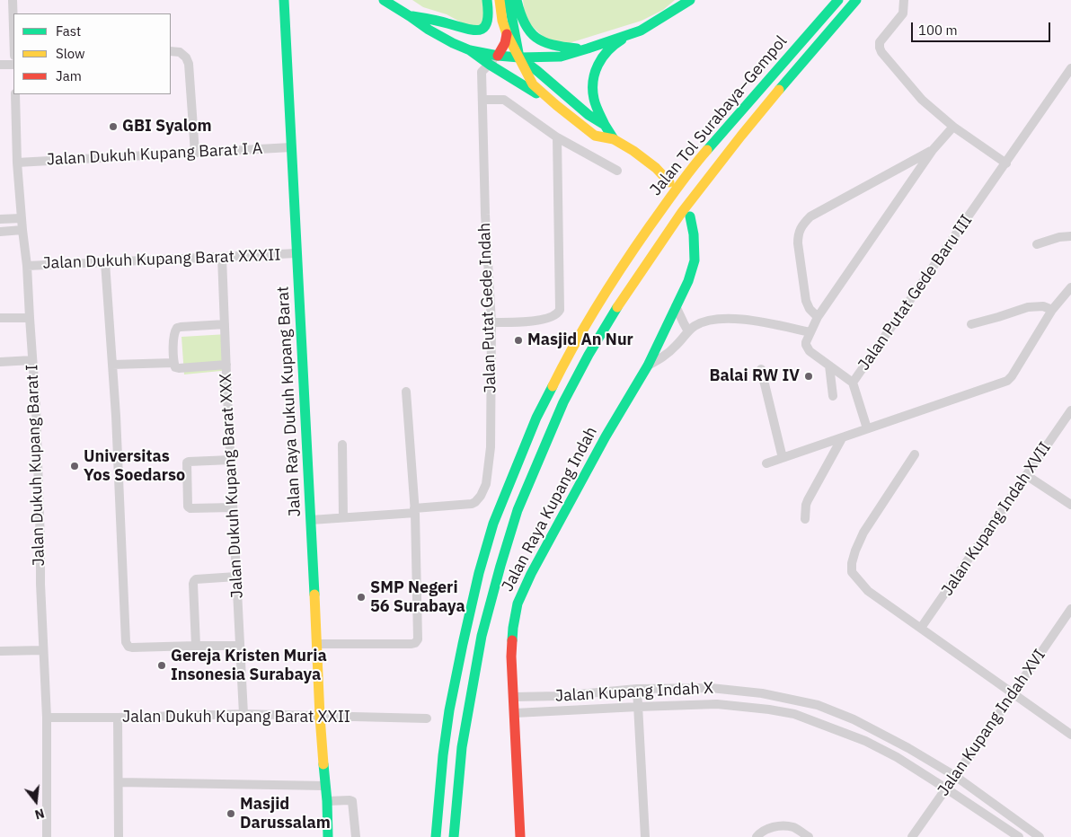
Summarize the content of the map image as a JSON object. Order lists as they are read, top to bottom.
{
  "streets": {
    "main road": ["Jalan Tol Surabaya–Gempol", "Jalan Raya Dukuh Kupang Barat", "Jalan Raya Kupang Indah"],
    "street": [
      "Jalan Dukuh Kupang Barat I A",
      "Jalan Dukuh Kupang Barat XXXII",
      "Jalan Putat Gede Baru III",
      "Jalan Putat Gede Indah",
      "Jalan Dukuh Kupang Barat I",
      "Jalan Dukuh Kupang Barat XXX",
      "Jalan Kupang Indah XVII",
      "Jalan Kupang Indah X",
      "Jalan Dukuh Kupang Barat XXII",
      "Jalan Kupang Indah XVI"
    ]
  },
  "crossings": [
    ["Jalan Dukuh Kupang Barat I A", "Jalan Raya Dukuh Kupang Barat"],
    ["Jalan Dukuh Kupang Barat I A", "Jalan Dukuh Kupang Barat I"],
    ["Jalan Dukuh Kupang Barat XXXII", "Jalan Raya Dukuh Kupang Barat"],
    ["Jalan Dukuh Kupang Barat XXXII", "Jalan Dukuh Kupang Barat I"],
    ["Jalan Dukuh Kupang Barat XXXII", "Jalan Dukuh Kupang Barat XXX"],
    ["Jalan Raya Dukuh Kupang Barat", "Jalan Dukuh Kupang Barat XXII"],
    ["Jalan Dukuh Kupang Barat I", "Jalan Dukuh Kupang Barat XXII"],
    ["Jalan Dukuh Kupang Barat XXX", "Jalan Dukuh Kupang Barat XXII"],
    ["Jalan Raya Kupang Indah", "Jalan Kupang Indah X"],
    ["Jalan Kupang Indah X", "Jalan Kupang Indah XVI"]
  ],
  "places": [
    "GBI Syalom",
    "Masjid An Nur",
    "Balai RW IV",
    "Universitas Yos Soedarso",
    "SMP Negeri 56 Surabaya",
    "Gereja Kristen Muria Insonesia Surabaya",
    "Masjid Darussalam"
  ],
  "legend": ["Fast", "Slow", "Jam"],
  "scale_bar": "100 m",
  "north": "bottom"
}
